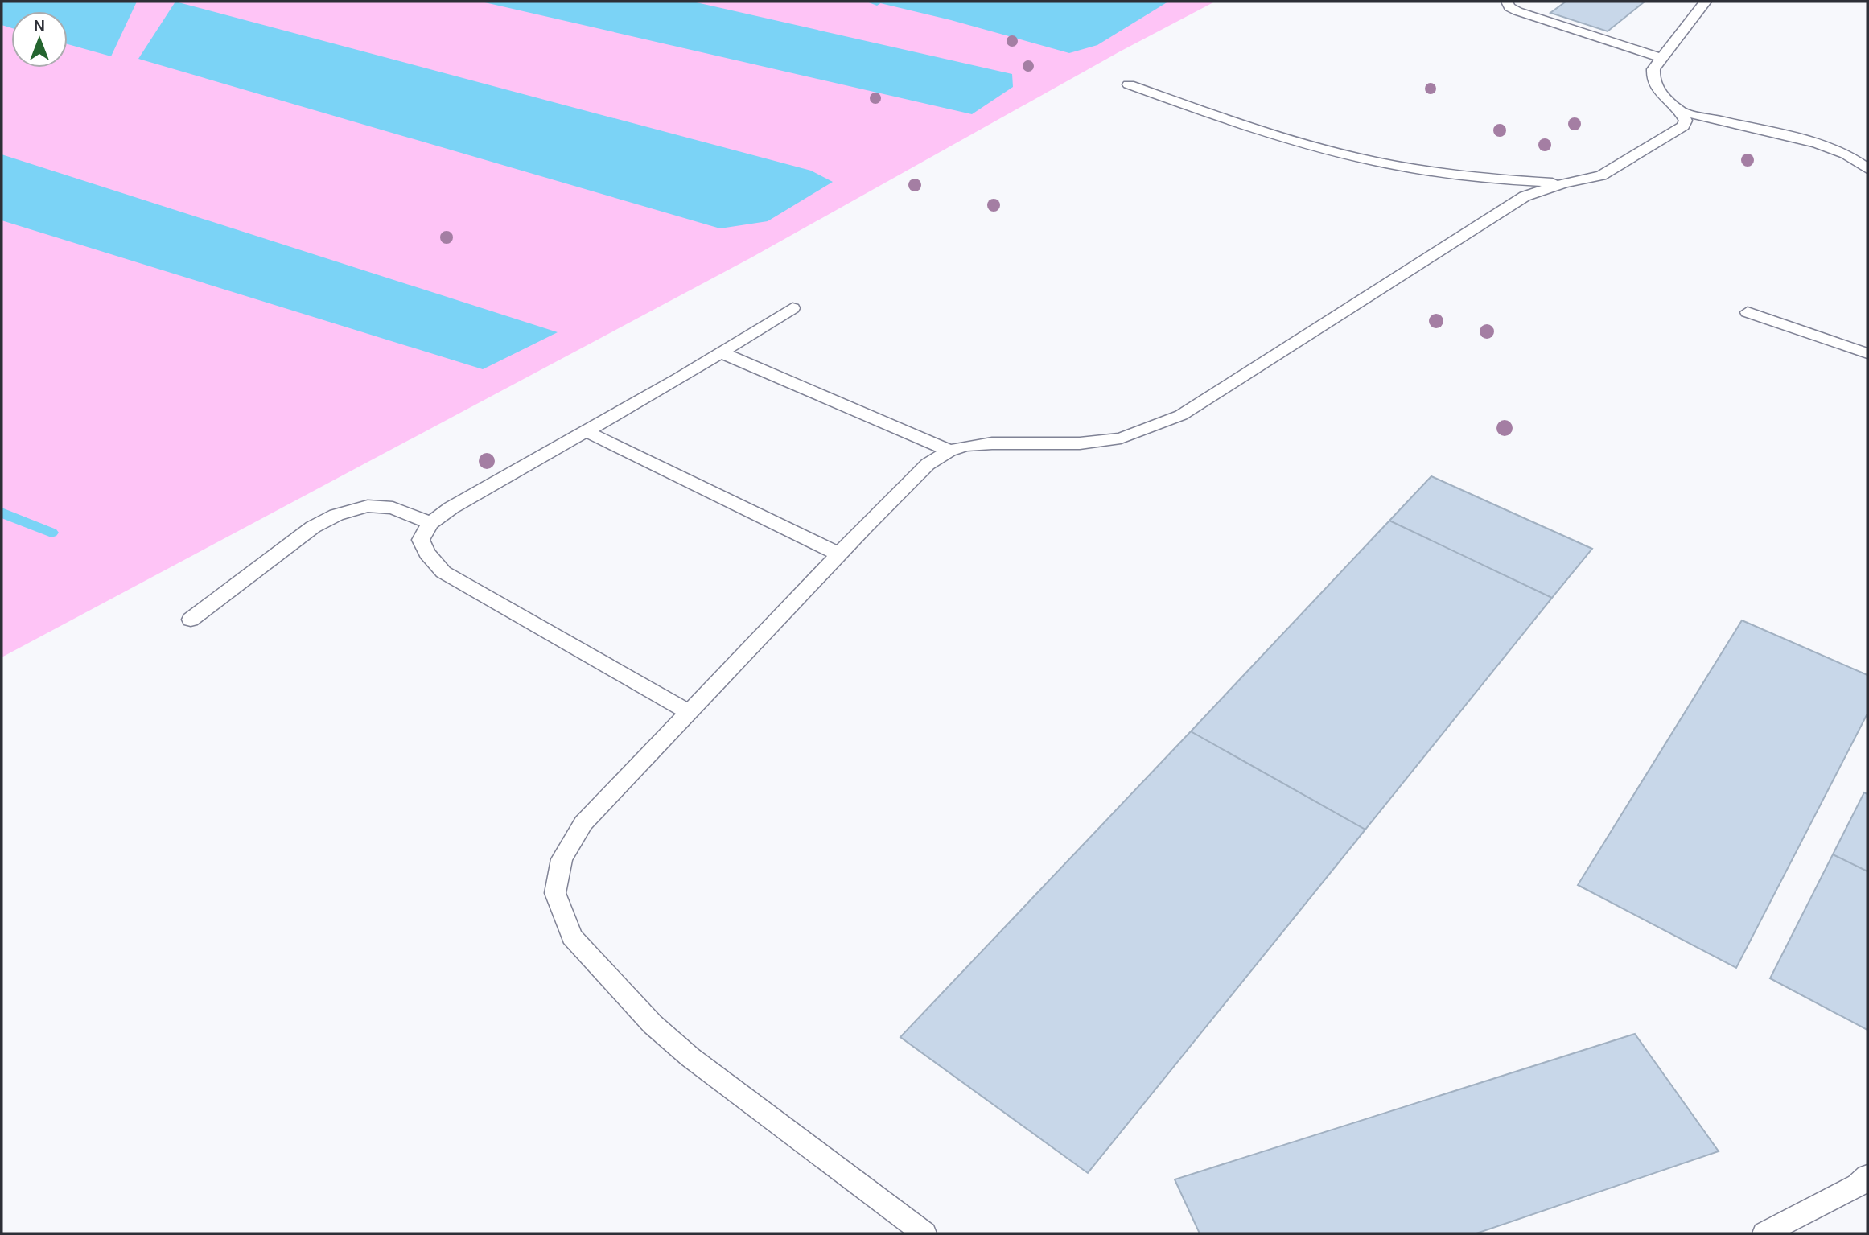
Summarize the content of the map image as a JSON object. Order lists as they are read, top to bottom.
{
  "north": "top"
}
